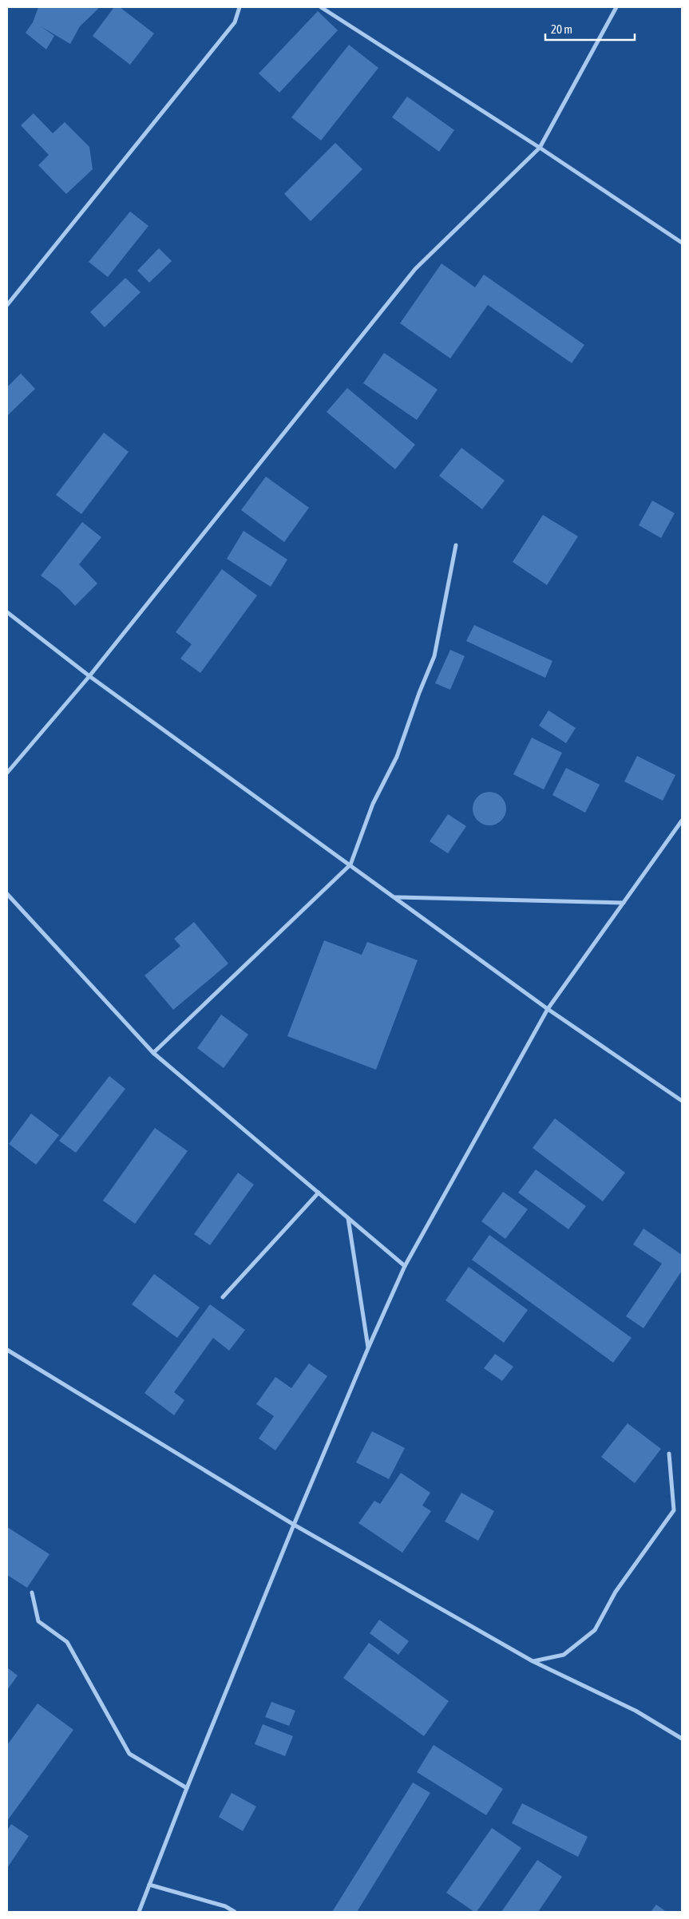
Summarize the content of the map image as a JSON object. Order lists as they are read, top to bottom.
{
  "scale_bar": "20 m"
}
